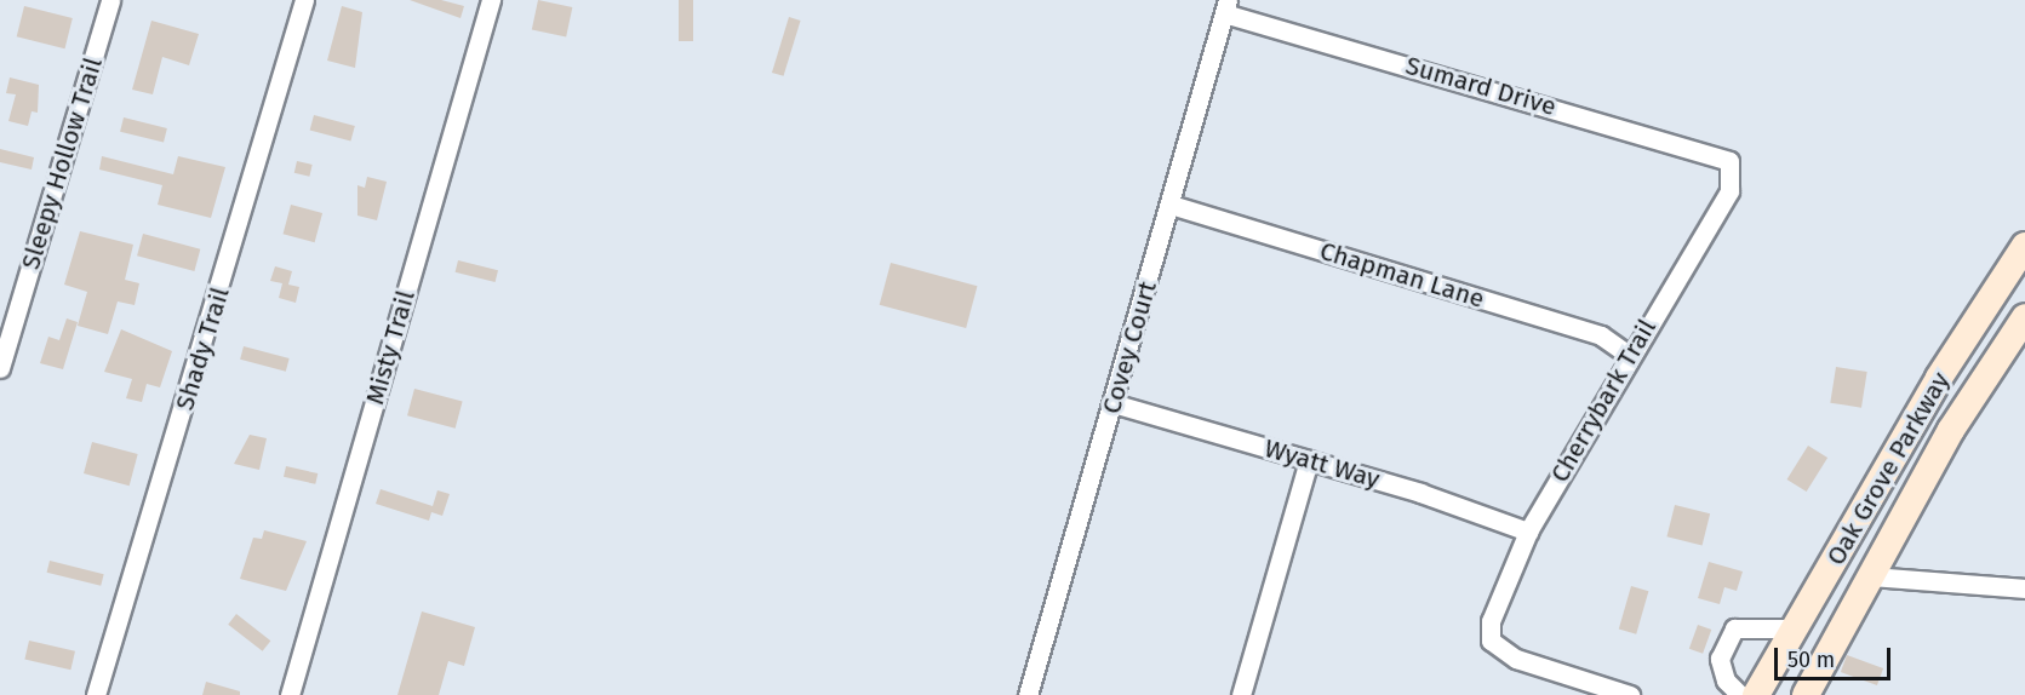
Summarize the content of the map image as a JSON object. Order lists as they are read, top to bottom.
{
  "streets": {
    "main road": ["Oak Grove Parkway"],
    "street": [
      "Sumard Drive",
      "Sleepy Hollow Trail",
      "Chapman Lane",
      "Misty Trail",
      "Covey Court",
      "Shady Trail",
      "Cherrybark Trail",
      "Wyatt Way"
    ]
  },
  "crossings": [
    ["Sumard Drive", "Covey Court"],
    ["Sumard Drive", "Cherrybark Trail"],
    ["Chapman Lane", "Covey Court"],
    ["Chapman Lane", "Cherrybark Trail"],
    ["Covey Court", "Wyatt Way"],
    ["Cherrybark Trail", "Wyatt Way"]
  ],
  "scale_bar": "50 m"
}
